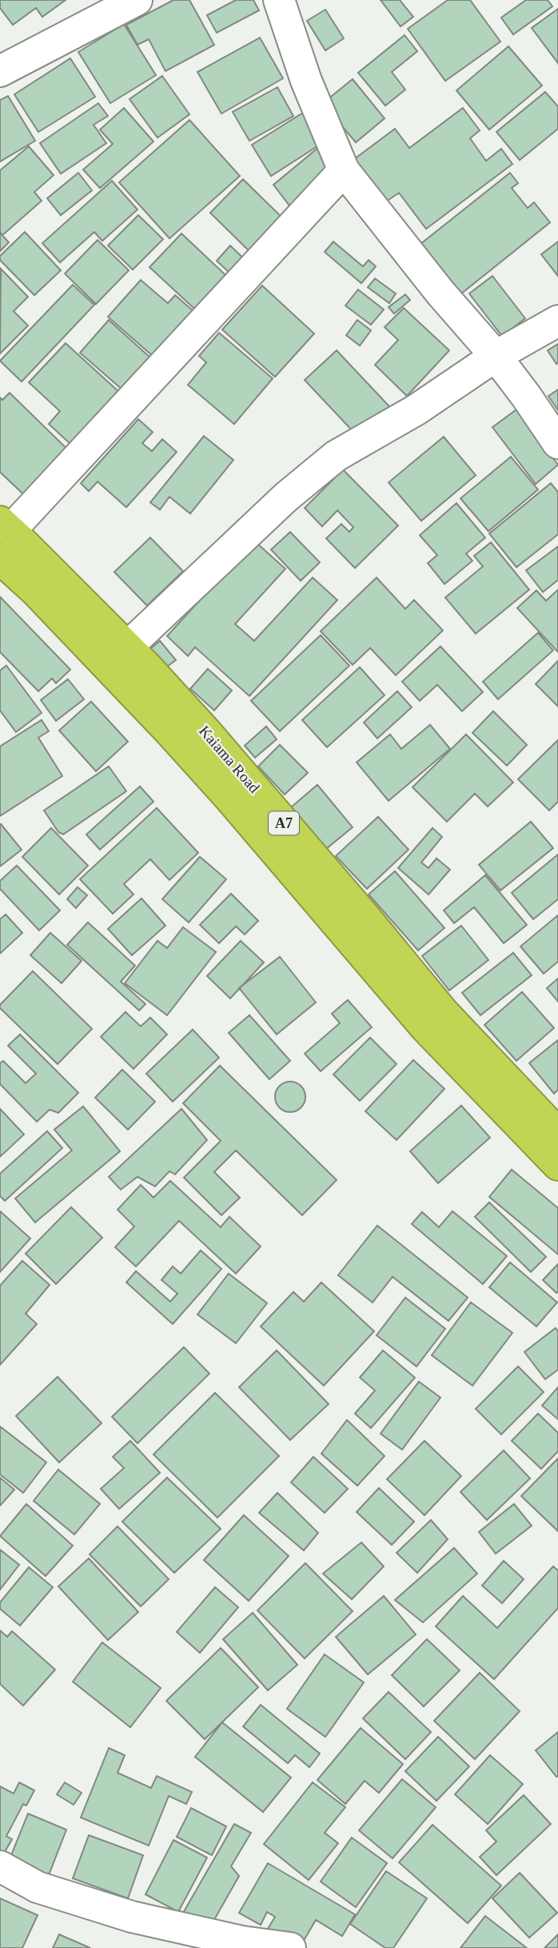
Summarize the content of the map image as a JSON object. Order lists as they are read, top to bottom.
{
  "streets": {
    "highway": ["Kaiama Road", "A7"]
  }
}
